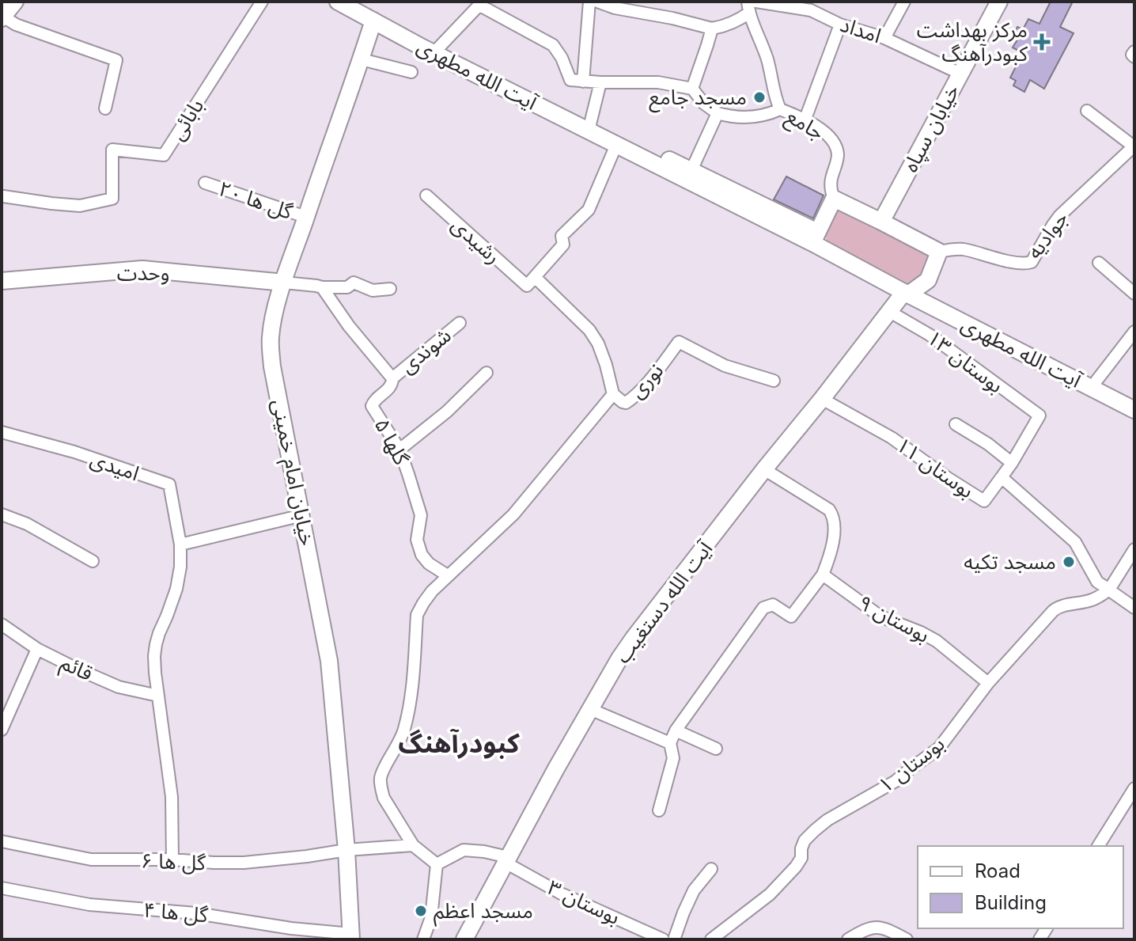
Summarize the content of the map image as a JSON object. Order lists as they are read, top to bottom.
{
  "streets": {
    "main road": [
      "آیت الله مطهری",
      "خیابان سپاه",
      "وحدت",
      "خیابان امام خمینی",
      "آیت الله دستغیب"
    ],
    "street": [
      "امداد",
      "بابائی",
      "جامع",
      "گل ها ۲۰",
      "جوادیه",
      "رشیدی",
      "شوندی",
      "بوستان ۱۳",
      "نوری",
      "گلها ۵",
      "امیدی",
      "بوستان ۱۱",
      "بوستان ۹",
      "قائم",
      "بوستان ۱",
      "گل ها ۶",
      "بوستان ۳",
      "گل ها ۴"
    ]
  },
  "crossings": [
    ["امداد", "خیابان سپاه"],
    ["آیت الله مطهری", "خیابان امام خمینی"],
    ["آیت الله مطهری", "آیت الله دستغیب"],
    ["گل ها ۲۰", "خیابان امام خمینی"],
    ["رشیدی", "نوری"],
    ["وحدت", "خیابان امام خمینی"],
    ["شوندی", "گلها ۵"],
    ["بوستان ۱۳", "آیت الله دستغیب"],
    ["بوستان ۱۱", "آیت الله دستغیب"],
    ["بوستان ۱۱", "بوستان ۱"],
    ["خیابان امام خمینی", "گل ها ۶"],
    ["خیابان امام خمینی", "گل ها ۴"],
    ["آیت الله دستغیب", "بوستان ۳"],
    ["بوستان ۹", "بوستان ۱"]
  ],
  "districts": ["کبودرآهنگ"],
  "places": {
    "health": ["مرکز بهداشت کبودرآهنگ"],
    "other": ["مسجد جامع", "مسجد تکیه", "مسجد اعظم"]
  },
  "legend": ["Road", "Building"]
}
